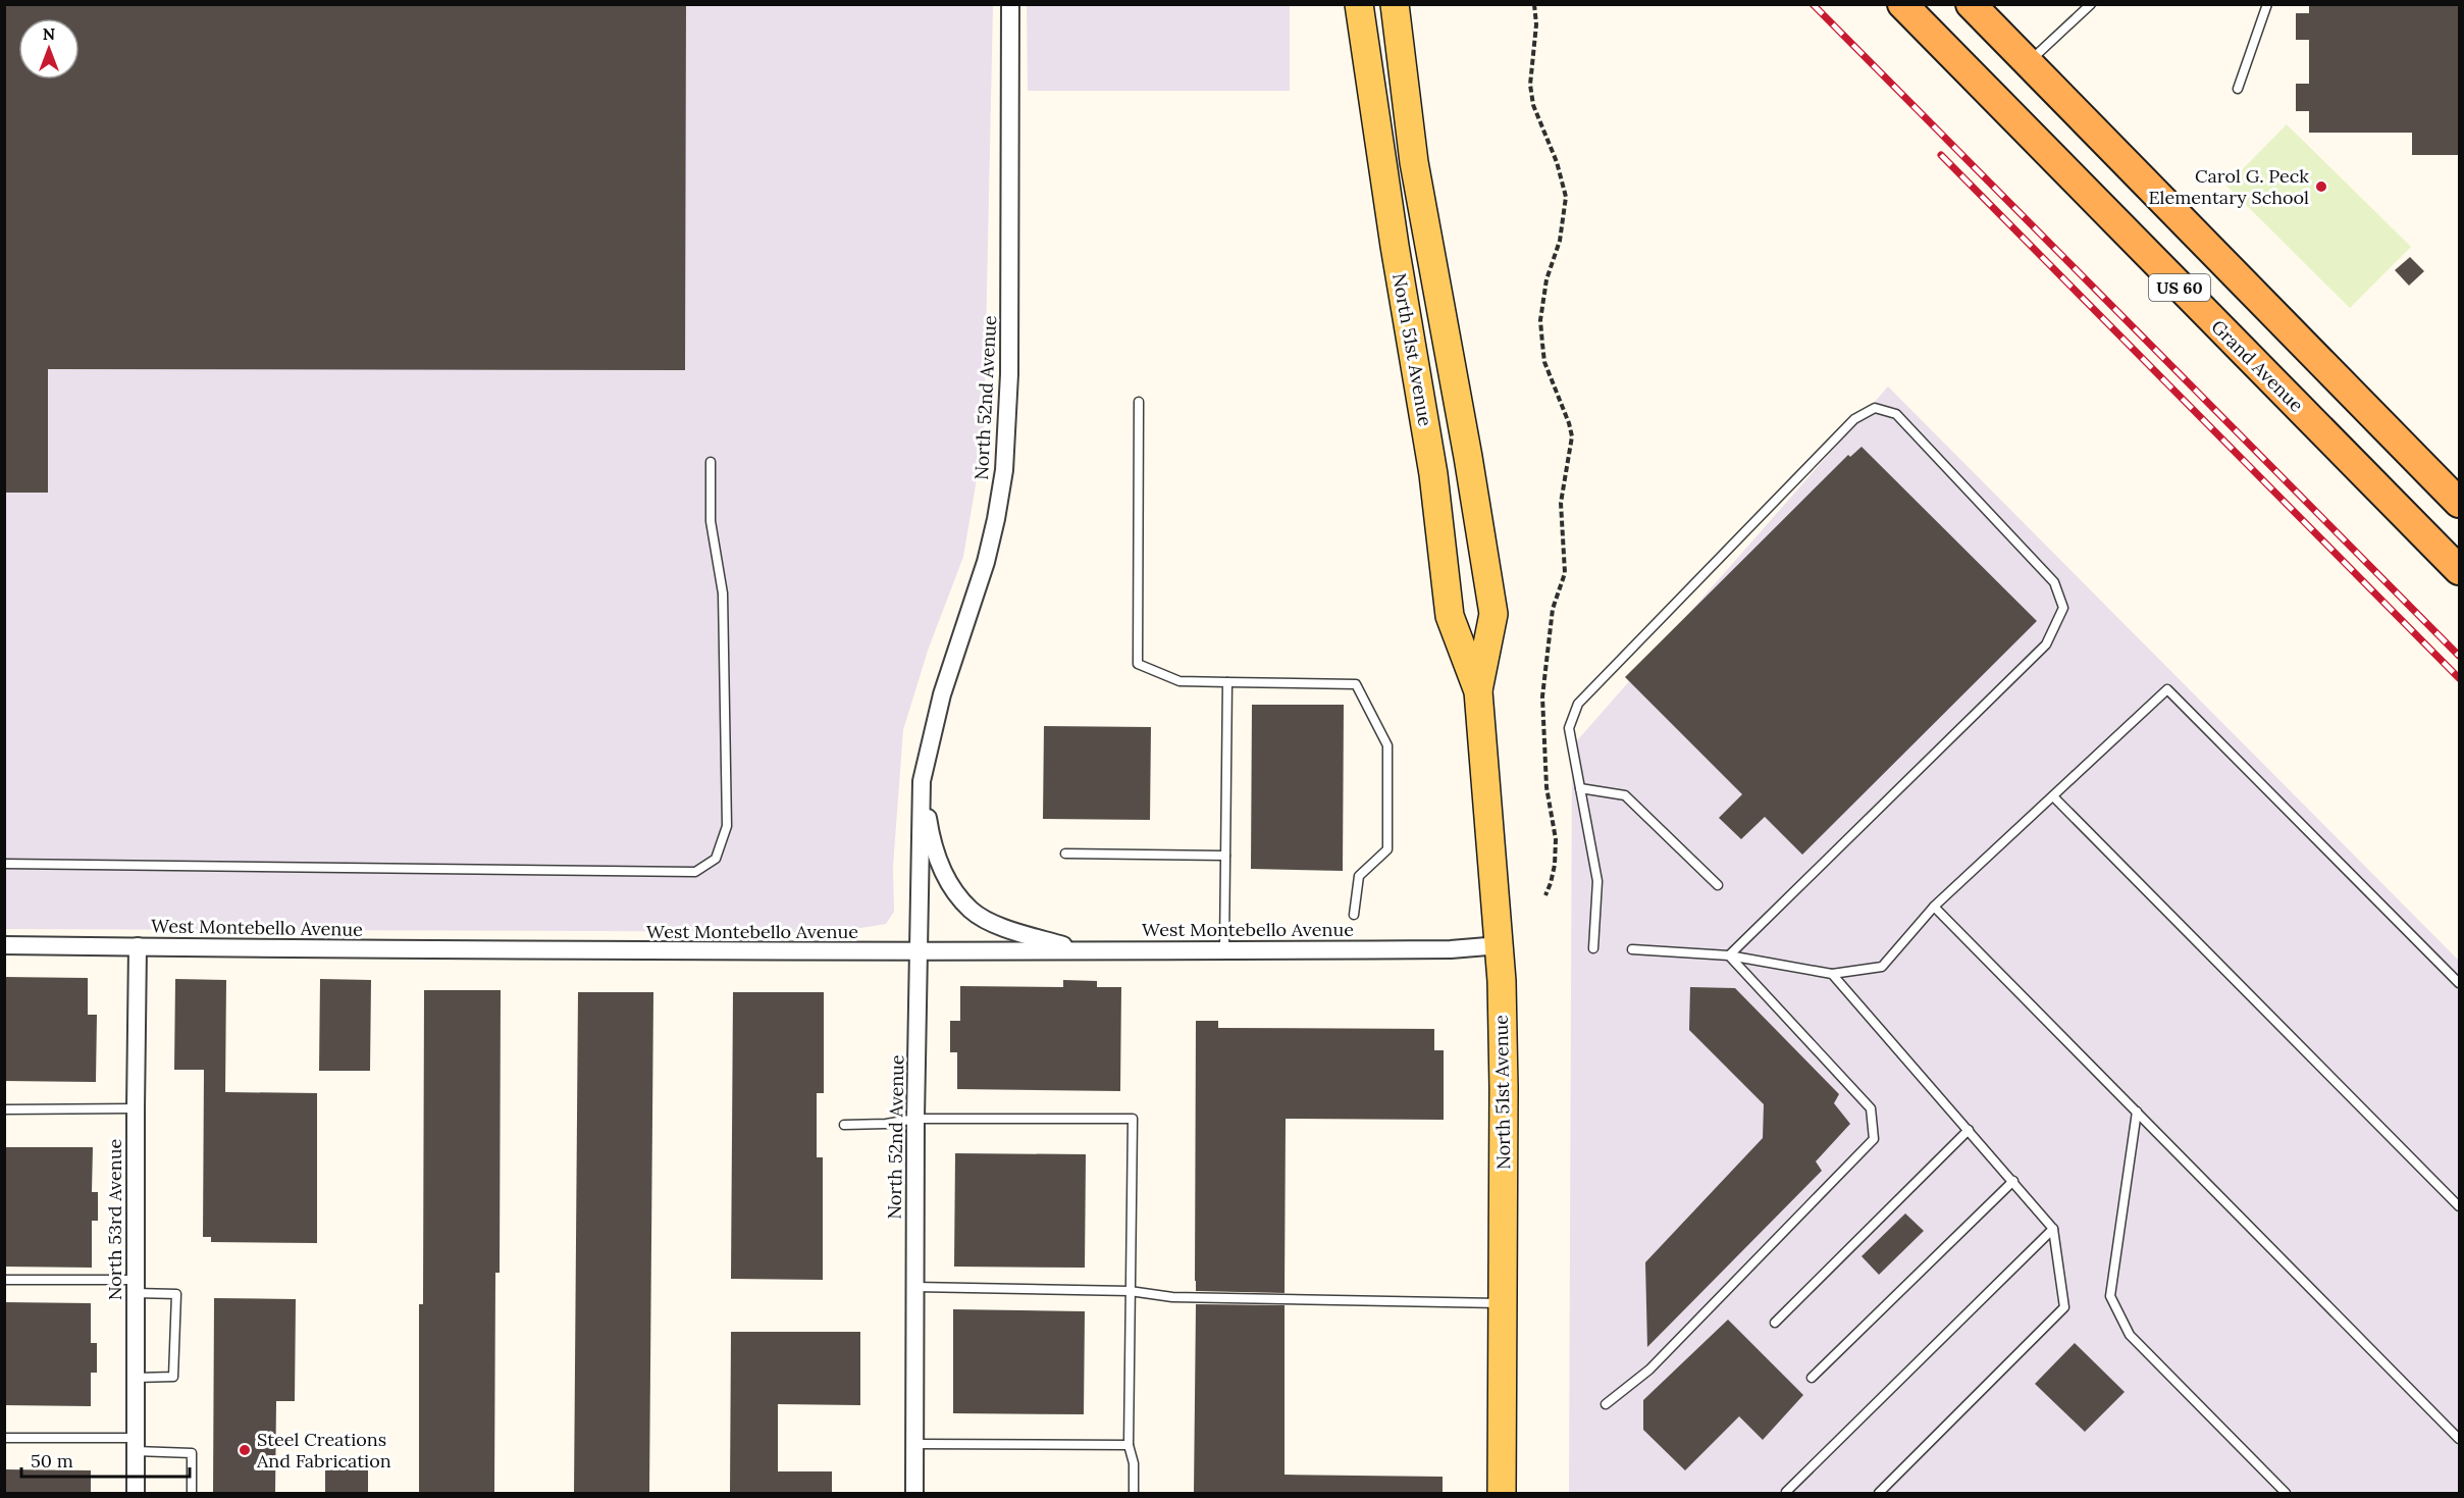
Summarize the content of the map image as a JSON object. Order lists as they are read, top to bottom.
{
  "streets": {
    "highway": ["US 60", "Grand Avenue"],
    "main road": ["North 51st Avenue"],
    "street": ["North 52nd Avenue", "West Montebello Avenue", "North 53rd Avenue"]
  },
  "crossings": [
    ["North 51st Avenue", "West Montebello Avenue"],
    ["North 52nd Avenue", "West Montebello Avenue"],
    ["West Montebello Avenue", "North 53rd Avenue"]
  ],
  "places": ["Carol G. Peck Elementary School", "Steel Creations And Fabrication"],
  "scale_bar": "50 m",
  "north": "top"
}
